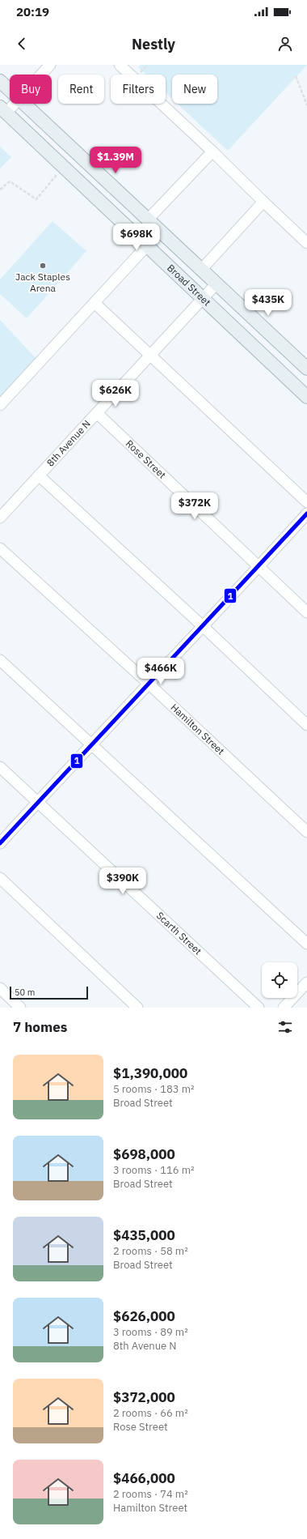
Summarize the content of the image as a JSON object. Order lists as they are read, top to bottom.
{
  "streets": {
    "main road": ["Broad Street"],
    "street": [
      "8th Avenue N",
      "Rose Street",
      "Hamilton Street",
      "Scarth Street"
    ]
  },
  "crossings": [
    ["Broad Street", "8th Avenue N"],
    ["8th Avenue N", "Rose Street"]
  ],
  "places": ["Jack Staples Arena"],
  "lines": ["transit line 1"],
  "scale_bar": "50 m",
  "page": {
    "status": "20:19",
    "header": "Nestly",
    "chip": [
      "Buy",
      "Rent",
      "Filters",
      "New"
    ],
    "price": [
      "$1.39M",
      "$698K",
      "$435K",
      "$626K",
      "$372K",
      "$466K",
      "$390K"
    ],
    "scale": "50 m",
    "heading": "7 homes",
    "list": [
      {
        "name": "$1,390,000",
        "note": "5 rooms · 183 m² · Broad Street"
      },
      {
        "name": "$698,000",
        "note": "3 rooms · 116 m² · Broad Street"
      },
      {
        "name": "$435,000",
        "note": "2 rooms · 58 m² · Broad Street"
      },
      {
        "name": "$626,000",
        "note": "3 rooms · 89 m² · 8th Avenue N"
      },
      {
        "name": "$372,000",
        "note": "2 rooms · 66 m² · Rose Street"
      },
      {
        "name": "$466,000",
        "note": "2 rooms · 74 m² · Hamilton Street"
      }
    ]
  }
}
